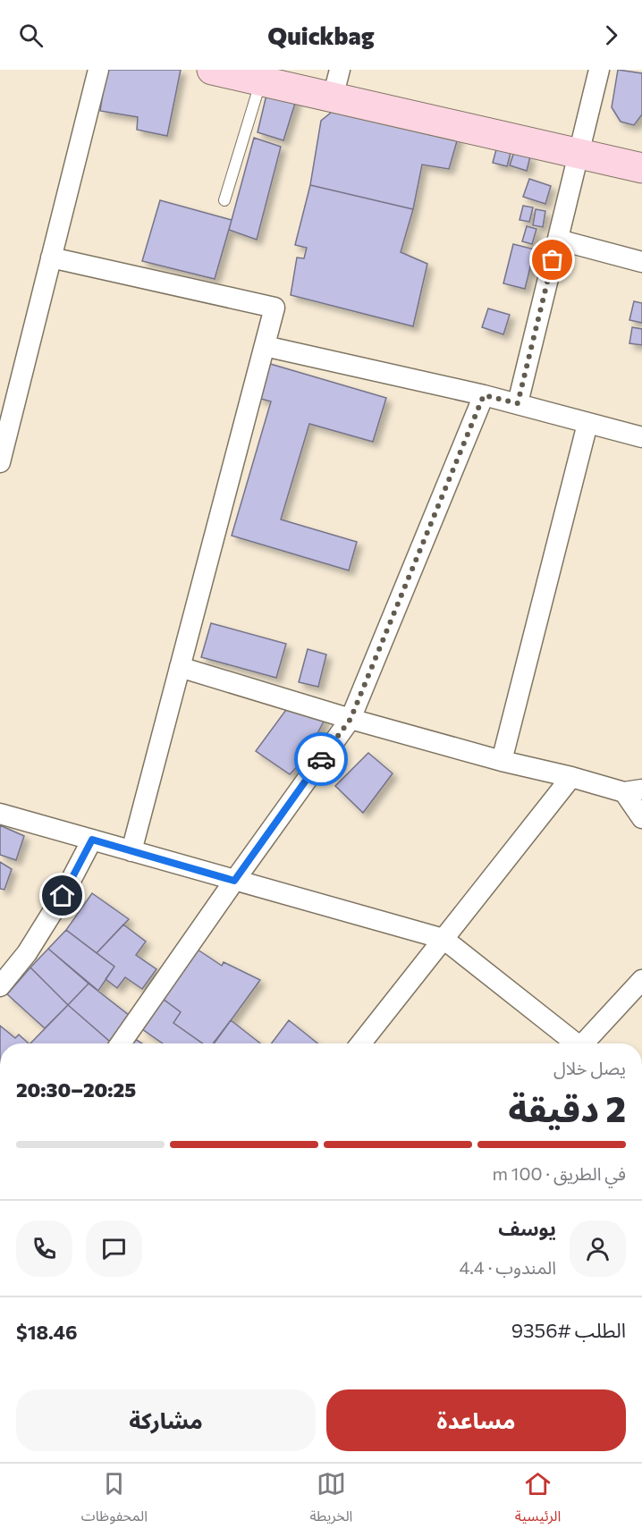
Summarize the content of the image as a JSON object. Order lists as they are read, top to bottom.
{
  "page": {
    "header": "Quickbag",
    "heading": ["2 دقيقة", "يصل خلال", "20:25–20:30"],
    "panel": [
      "يوسف",
      "المندوب · 4.4",
      "الطلب #9356",
      "$18.46"
    ],
    "bar": "في الطريق · 100 m",
    "buttons": ["مساعدة", "مشاركة"],
    "tabs": ["الرئيسية", "الخريطة", "المحفوظات"]
  }
}
